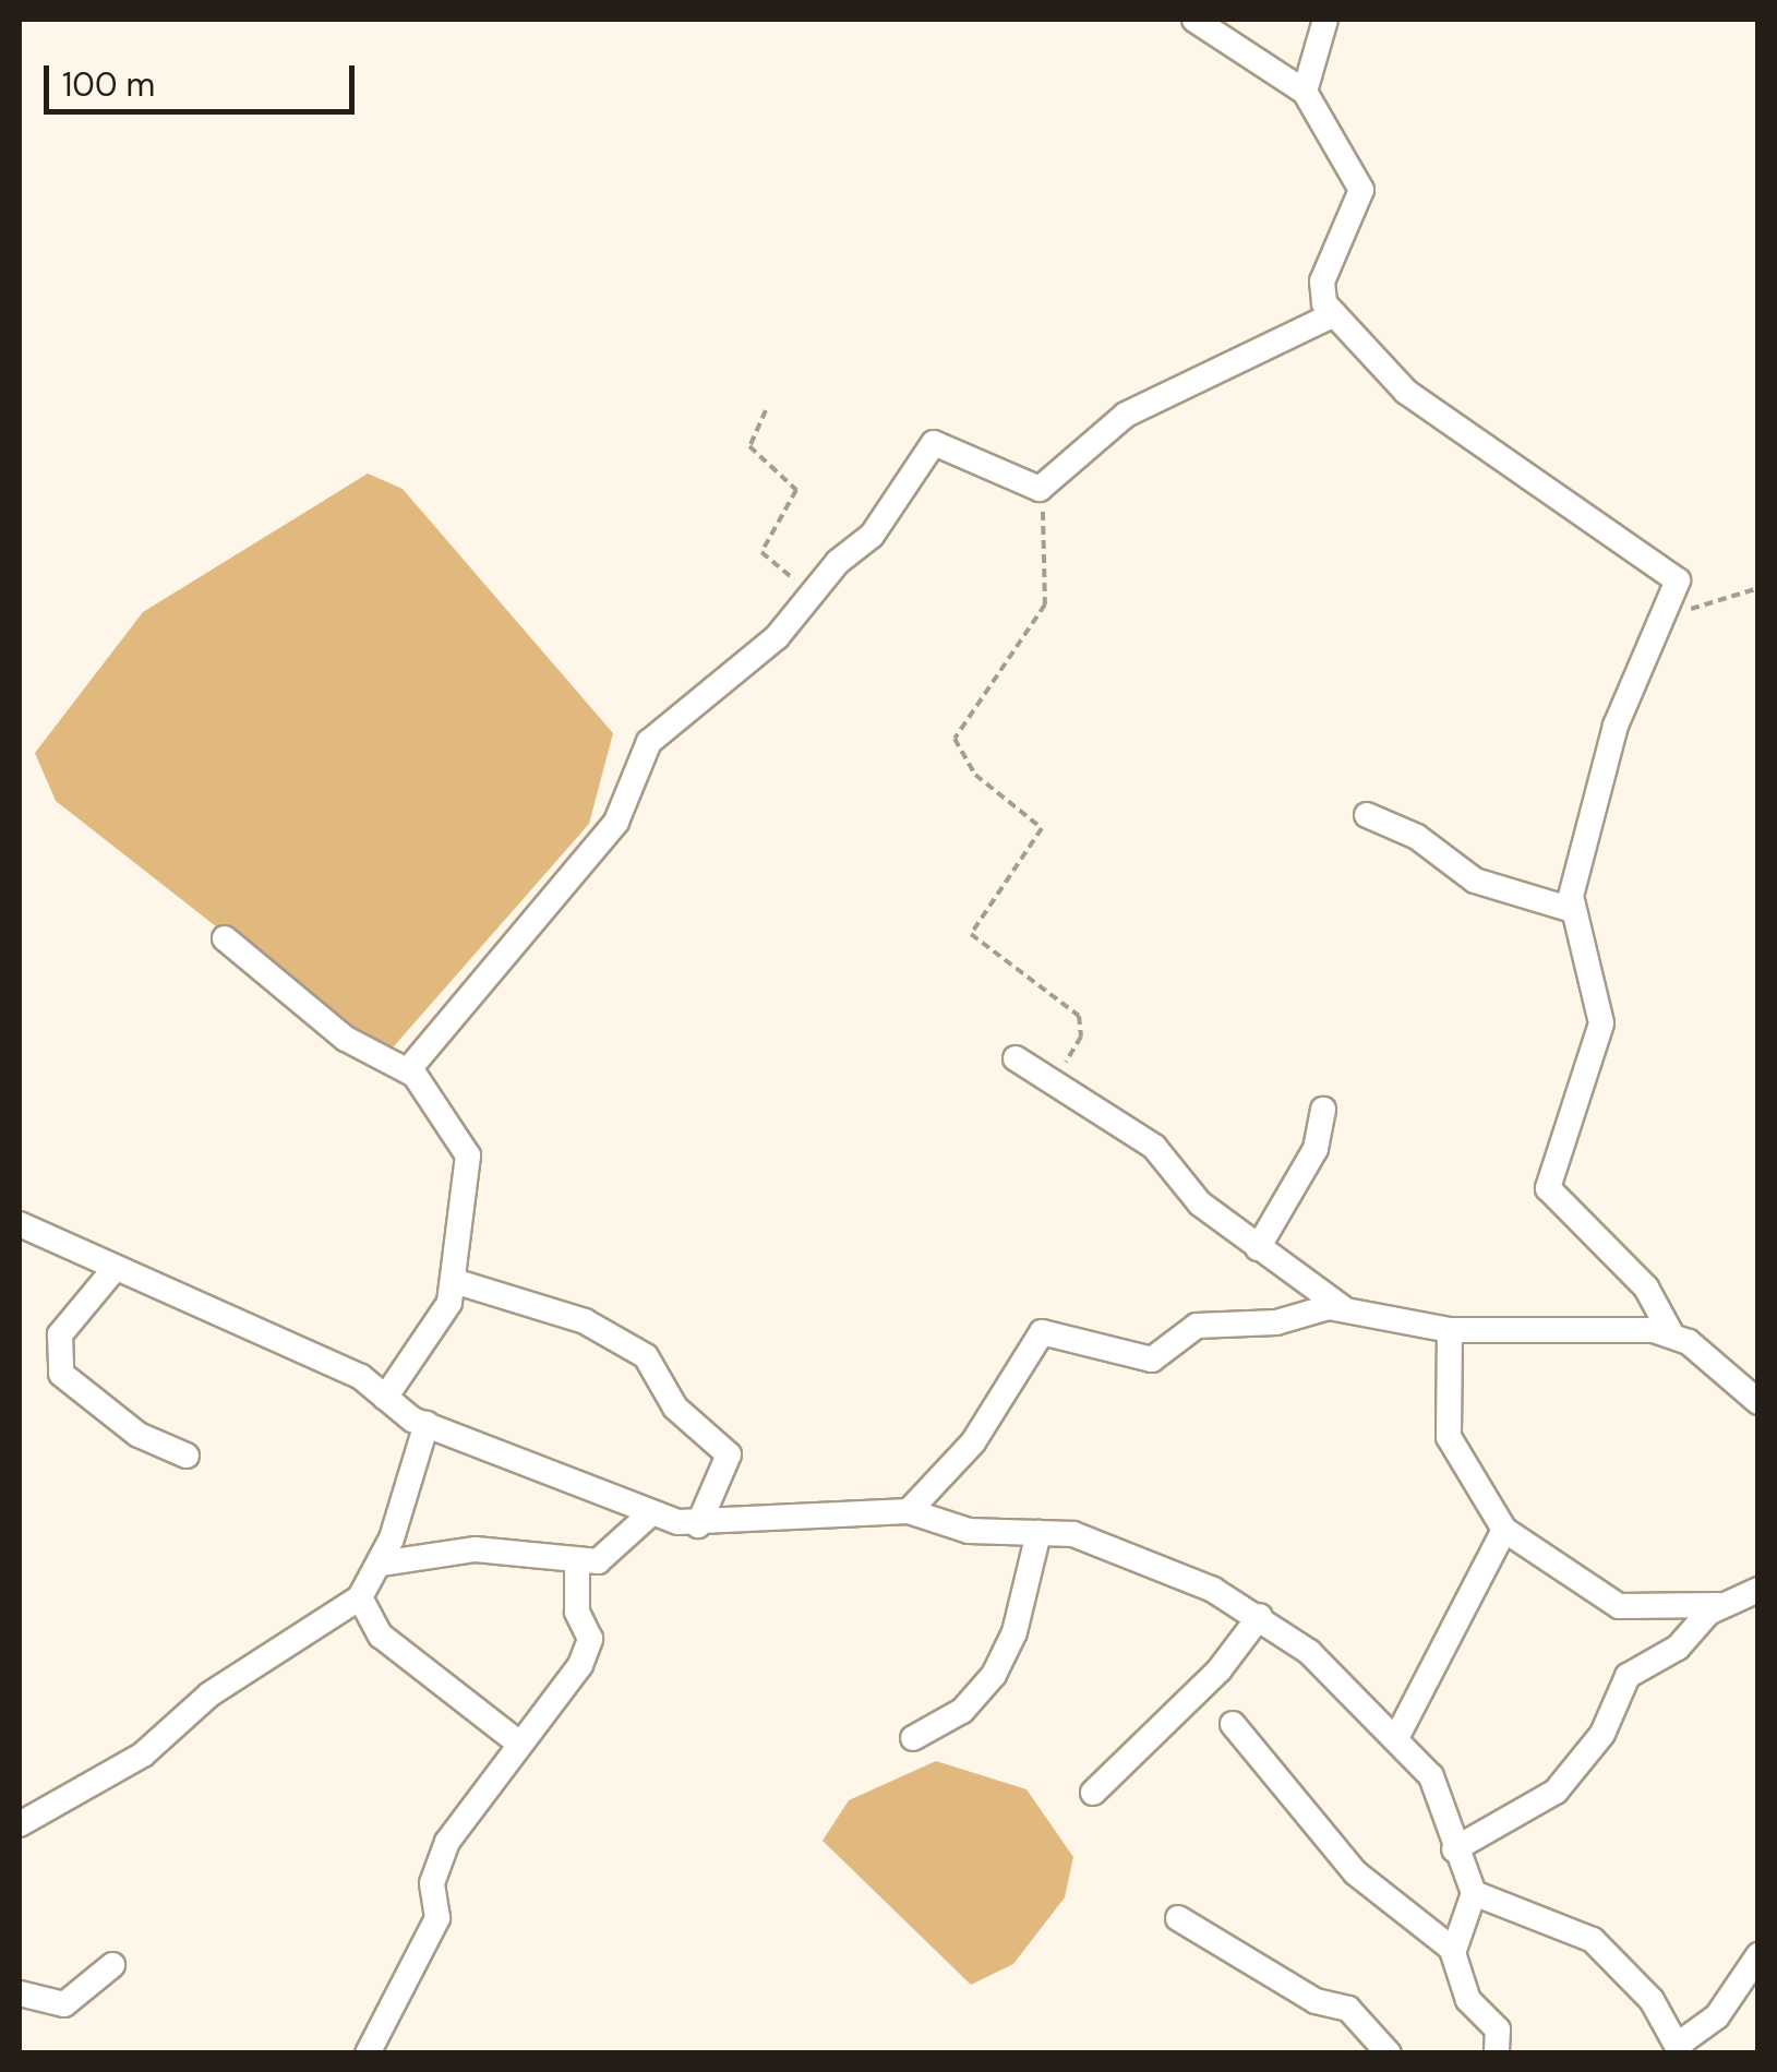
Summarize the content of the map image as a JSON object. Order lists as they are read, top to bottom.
{
  "scale_bar": "100 m"
}
